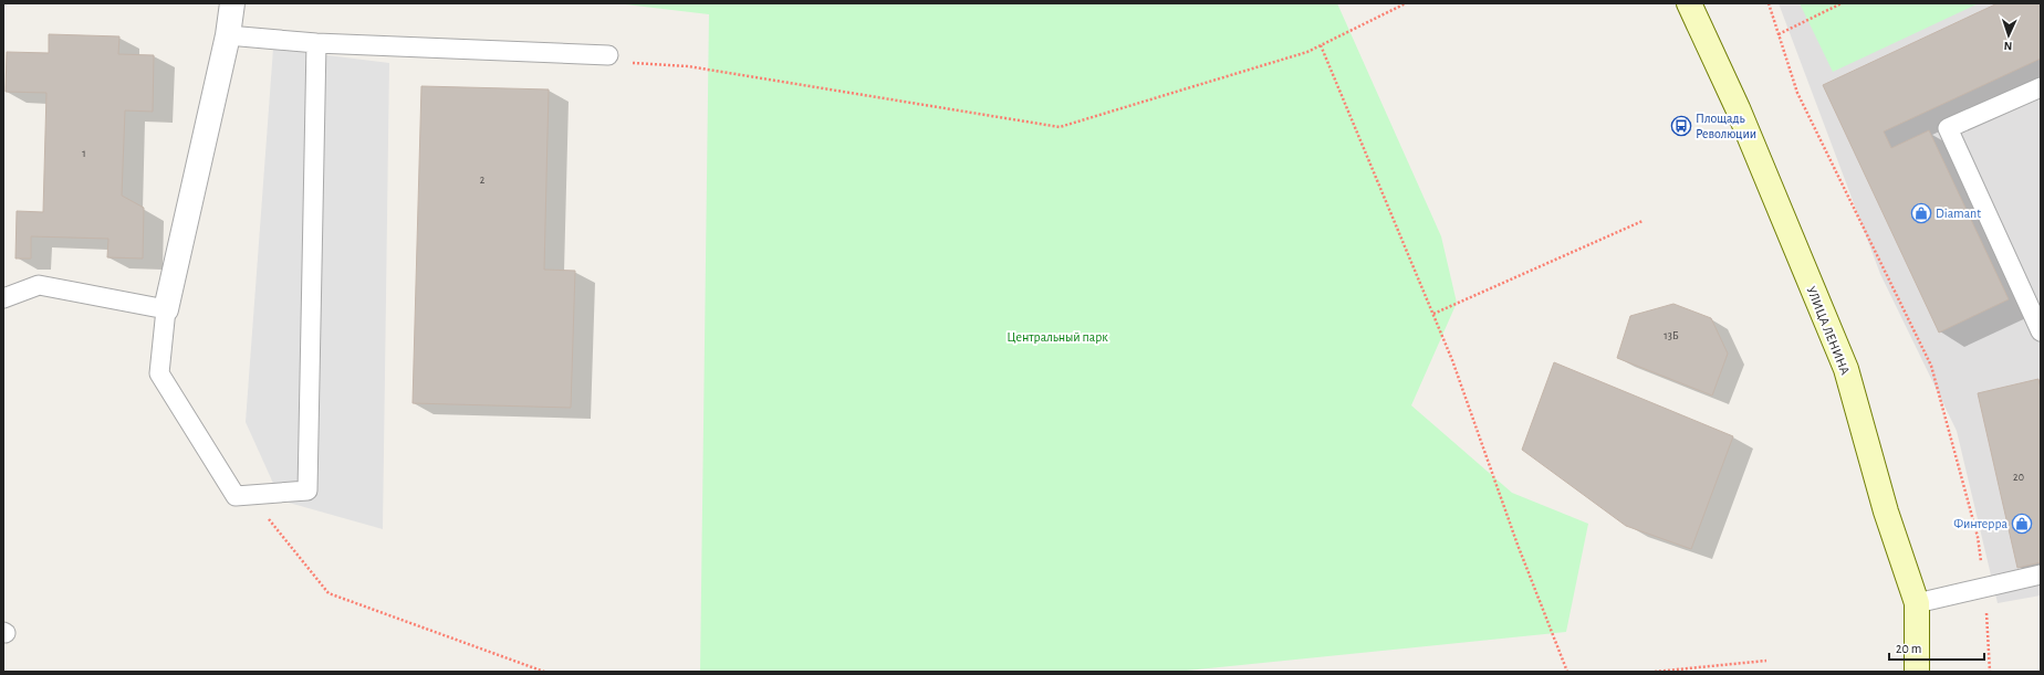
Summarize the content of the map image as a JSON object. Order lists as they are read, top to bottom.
{
  "streets": {
    "main road": ["УЛИЦА ЛЕНИНА"]
  },
  "parks": ["Центральный парк"],
  "places": {
    "bus stop": ["Площадь Революции"],
    "shop": ["Diamant", "Финтерра"]
  },
  "house_numbers": [
    "1",
    "2",
    "13Б",
    "20"
  ],
  "scale_bar": "20 m",
  "north": "bottom"
}
